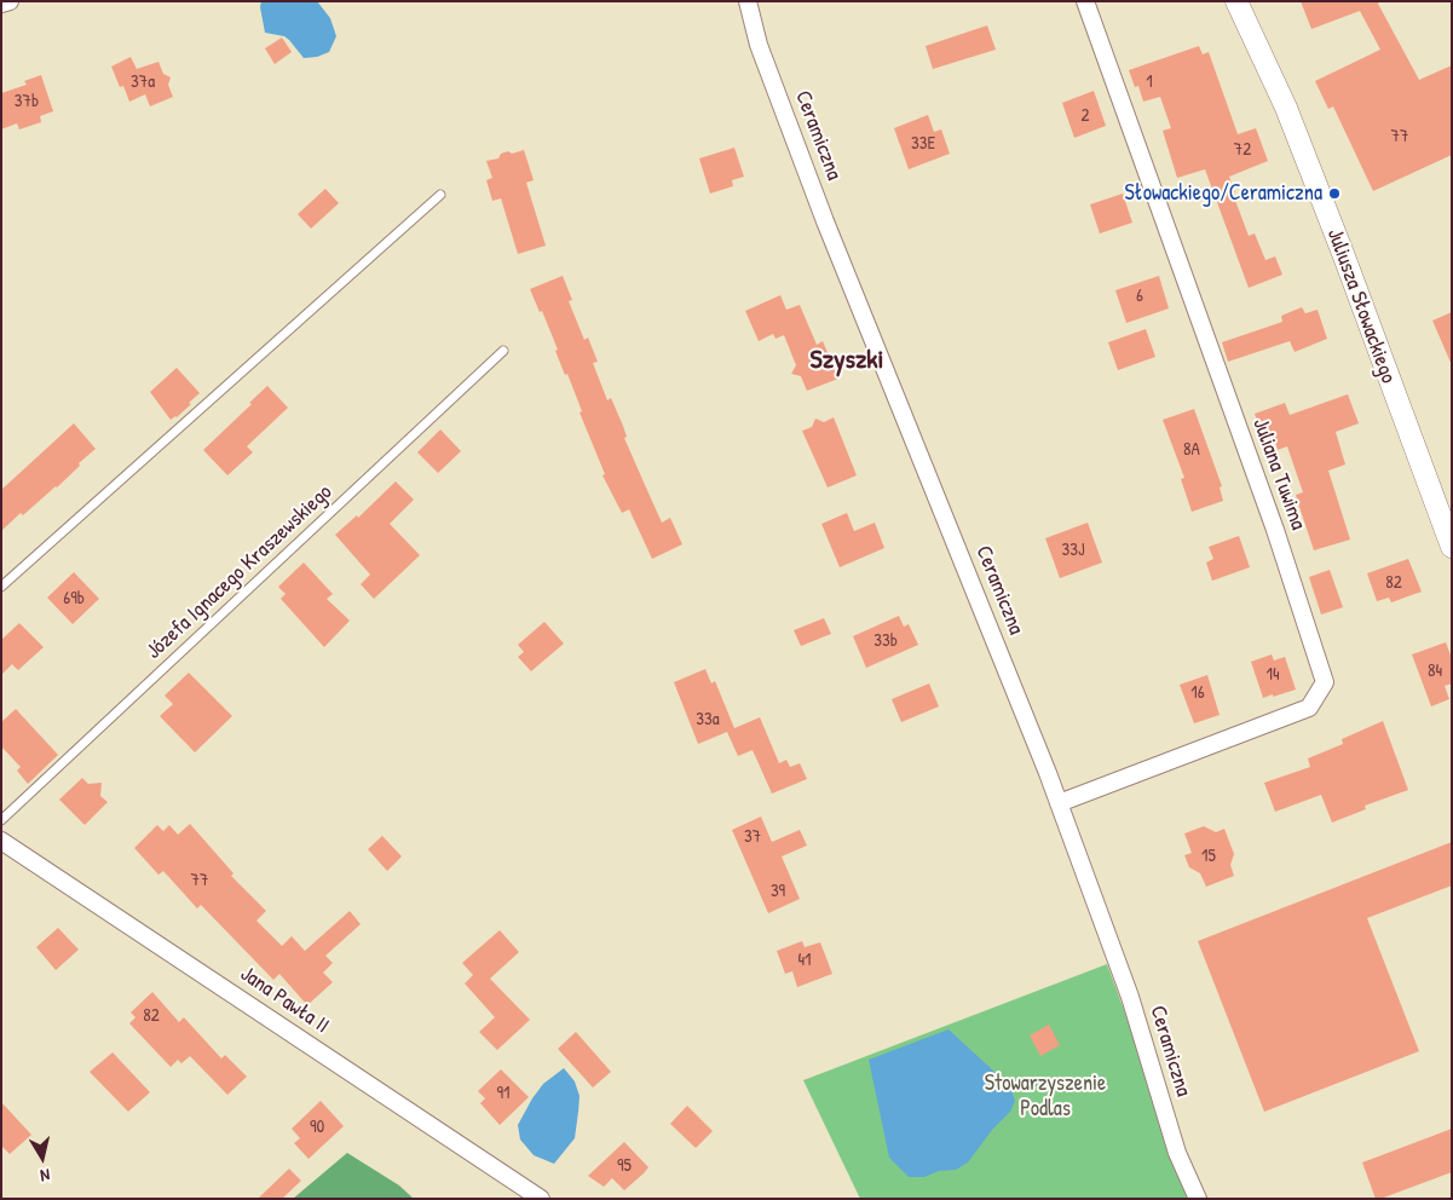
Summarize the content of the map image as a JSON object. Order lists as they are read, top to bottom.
{
  "streets": {
    "street": [
      "Ceramiczna",
      "Juliusza Słowackiego",
      "Juliana Tuwima",
      "Jana Pawła II"
    ],
    "lane": ["Józefa Ignacego Kraszewskiego"]
  },
  "crossings": [
    ["Ceramiczna", "Juliana Tuwima"]
  ],
  "districts": ["Szyszki"],
  "parks": ["Stowarzyszenie Podlas"],
  "places": ["Słowackiego/Ceramiczna"],
  "house_numbers": [
    "37a",
    "1",
    "37b",
    "2",
    "77",
    "33E",
    "72",
    "6",
    "8A",
    "33J",
    "82",
    "69b",
    "33b",
    "84",
    "14",
    "16",
    "33a",
    "37",
    "15",
    "77",
    "39",
    "41",
    "82",
    "91",
    "90",
    "95"
  ],
  "north": "bottom"
}
